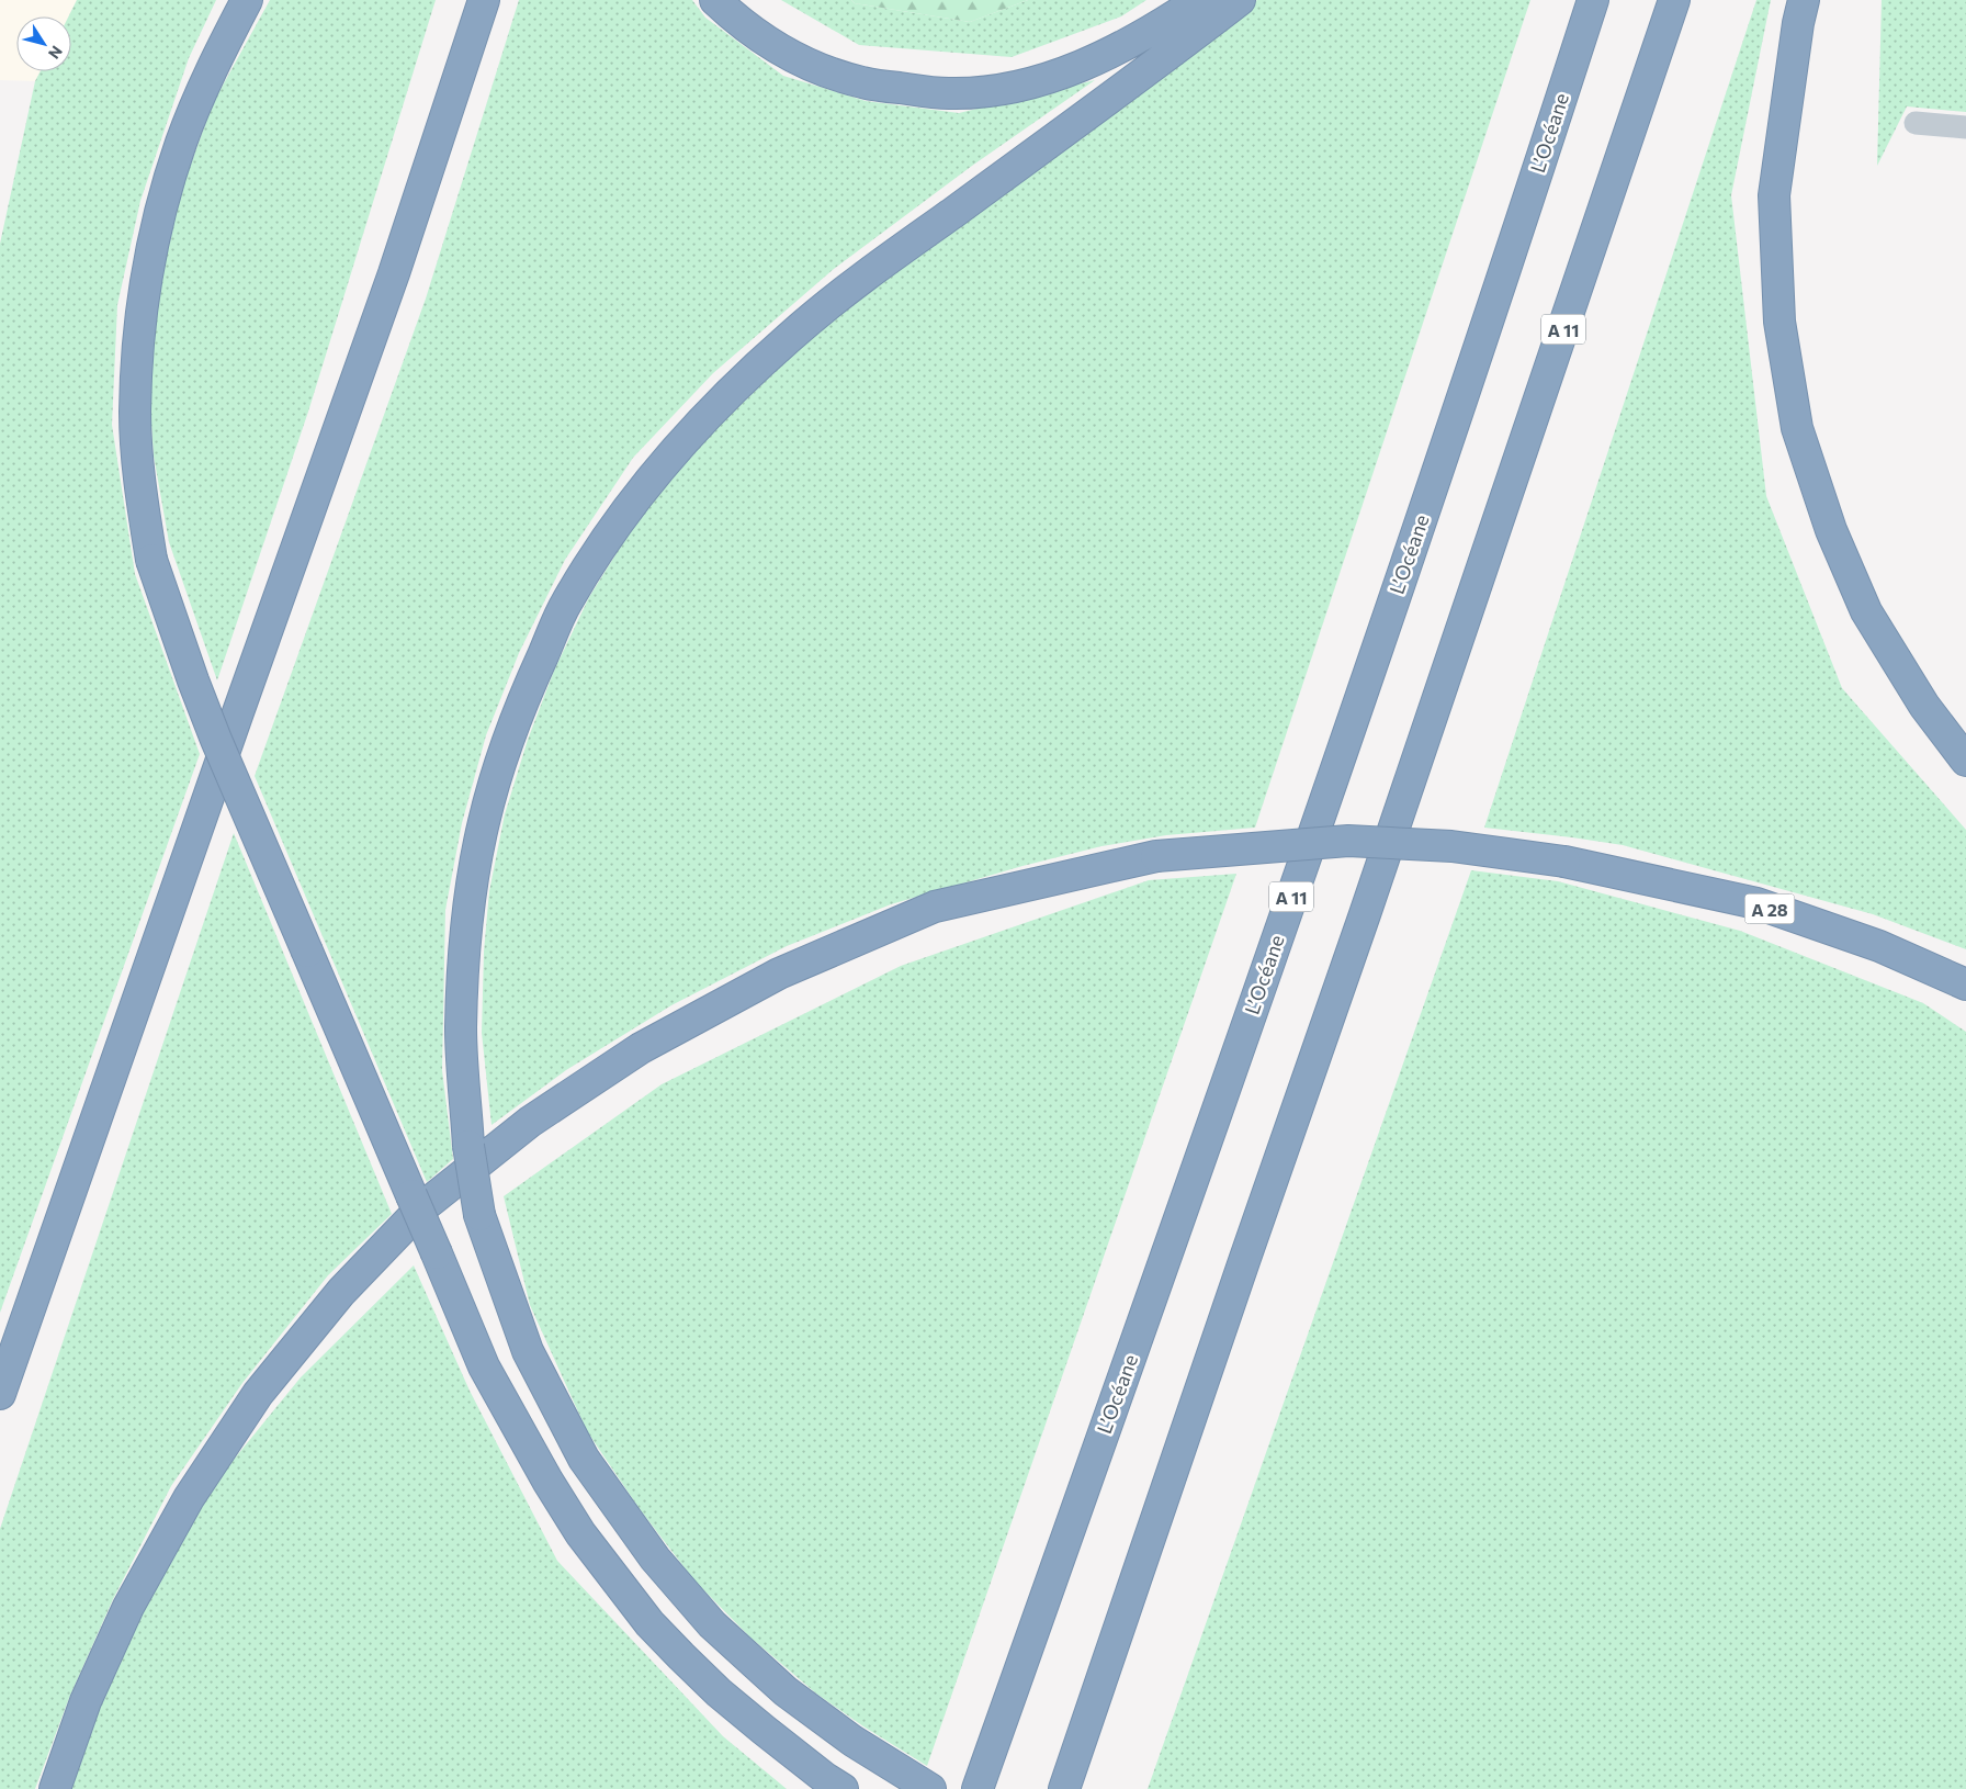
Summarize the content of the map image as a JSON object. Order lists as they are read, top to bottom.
{
  "streets": {
    "highway": ["L’Océane", "A 11", "A 28"]
  },
  "north": "bottom right"
}
